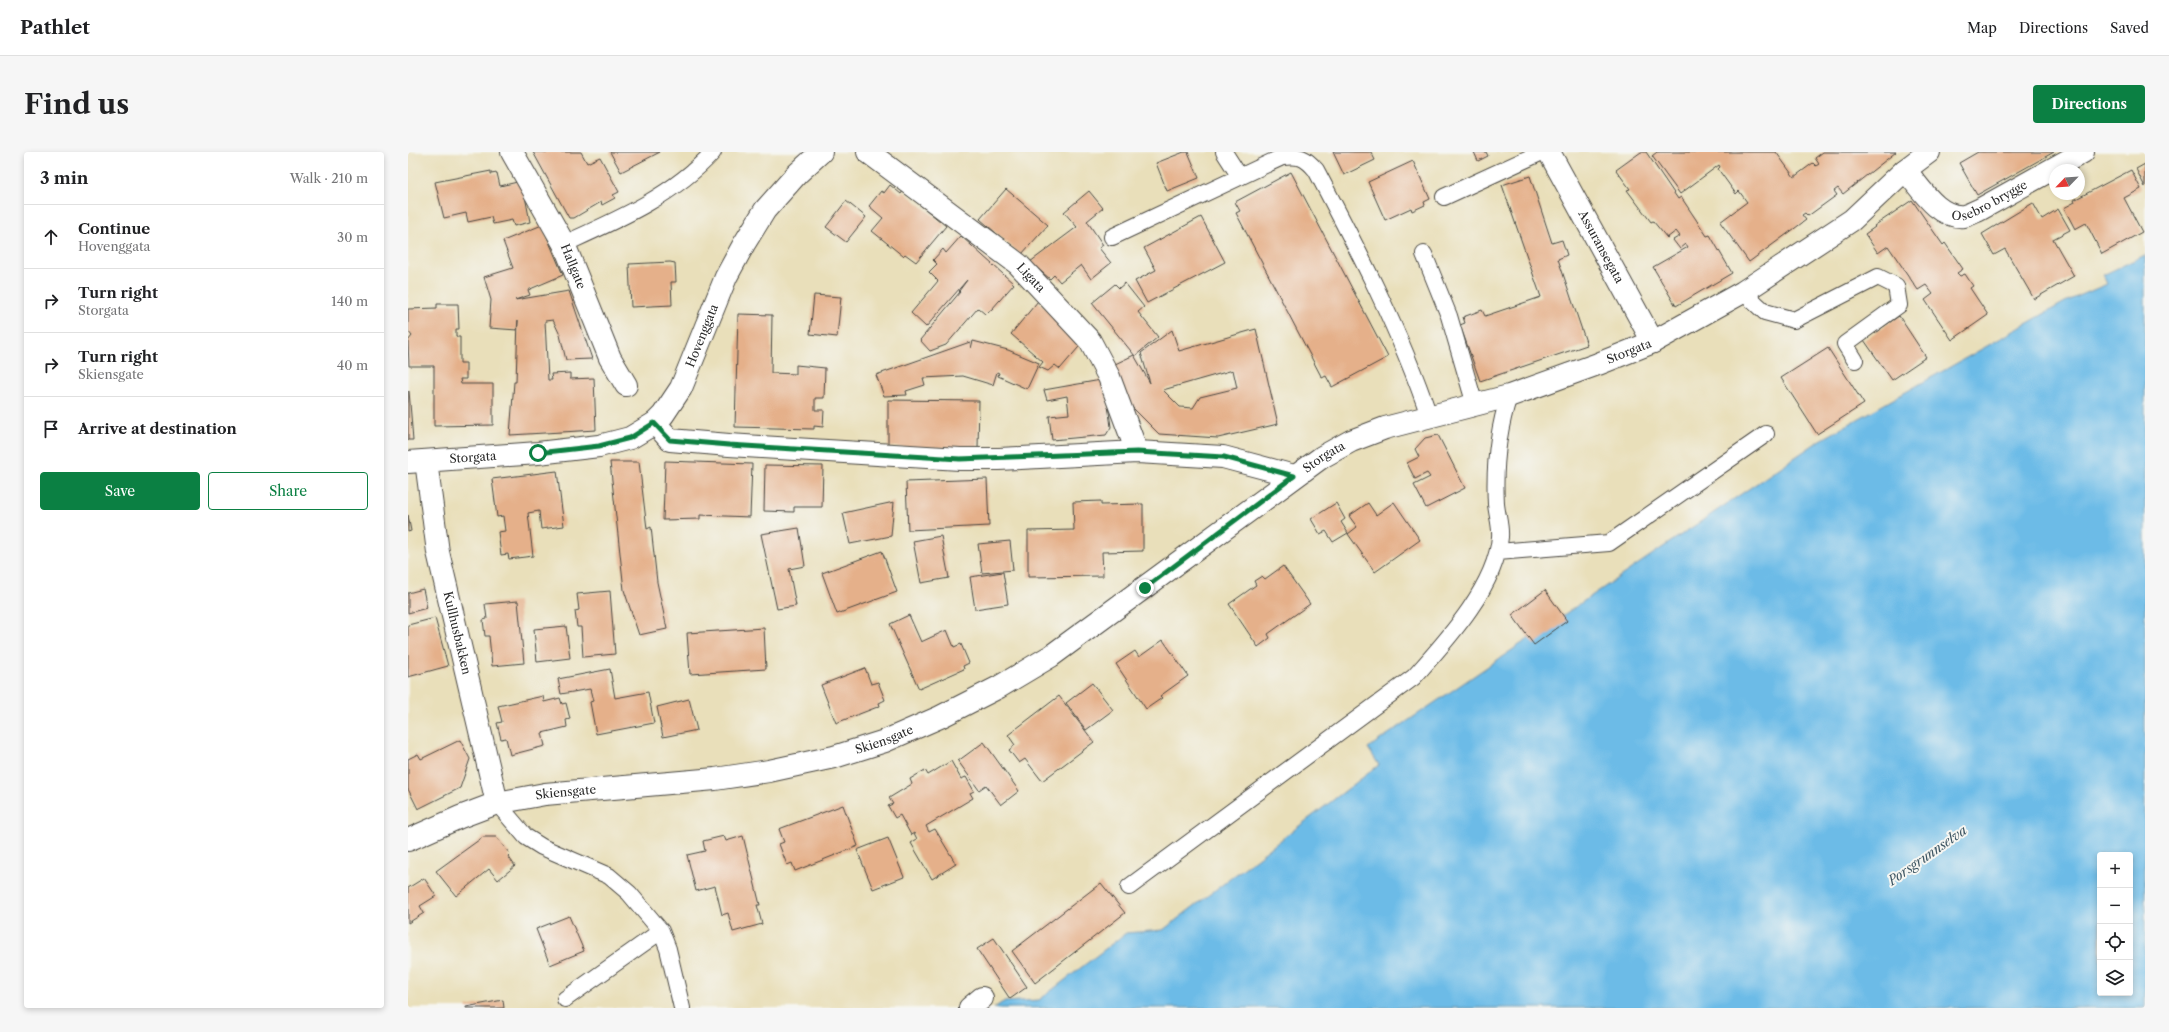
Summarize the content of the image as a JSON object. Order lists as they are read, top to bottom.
{
  "streets": {
    "street": [
      "Osebro brygge",
      "Assuransegata",
      "Hallgate",
      "Ligata",
      "Hovenggata",
      "Storgata",
      "Kullhusbakken",
      "Skiensgate"
    ]
  },
  "crossings": [
    ["Osebro brygge", "Storgata"],
    ["Assuransegata", "Storgata"],
    ["Ligata", "Storgata"],
    ["Hovenggata", "Storgata"],
    ["Storgata", "Kullhusbakken"],
    ["Storgata", "Skiensgate"],
    ["Kullhusbakken", "Skiensgate"]
  ],
  "water": ["Porsgrunnselva"],
  "north": "bottom left",
  "page": {
    "header": "Pathlet",
    "nav": ["Map", "Directions", "Saved"],
    "buttons": [
      "Directions",
      ["Save", "Share"]
    ],
    "title": "Find us",
    "heading": ["3 min", "Walk · 210 m"],
    "list": [
      ["Continue", "Hovenggata", "30 m"],
      ["Turn right", "Storgata", "140 m"],
      ["Turn right", "Skiensgate", "40 m"],
      "Arrive at destination"
    ],
    "map_buttons": ["+", "−"]
  }
}
